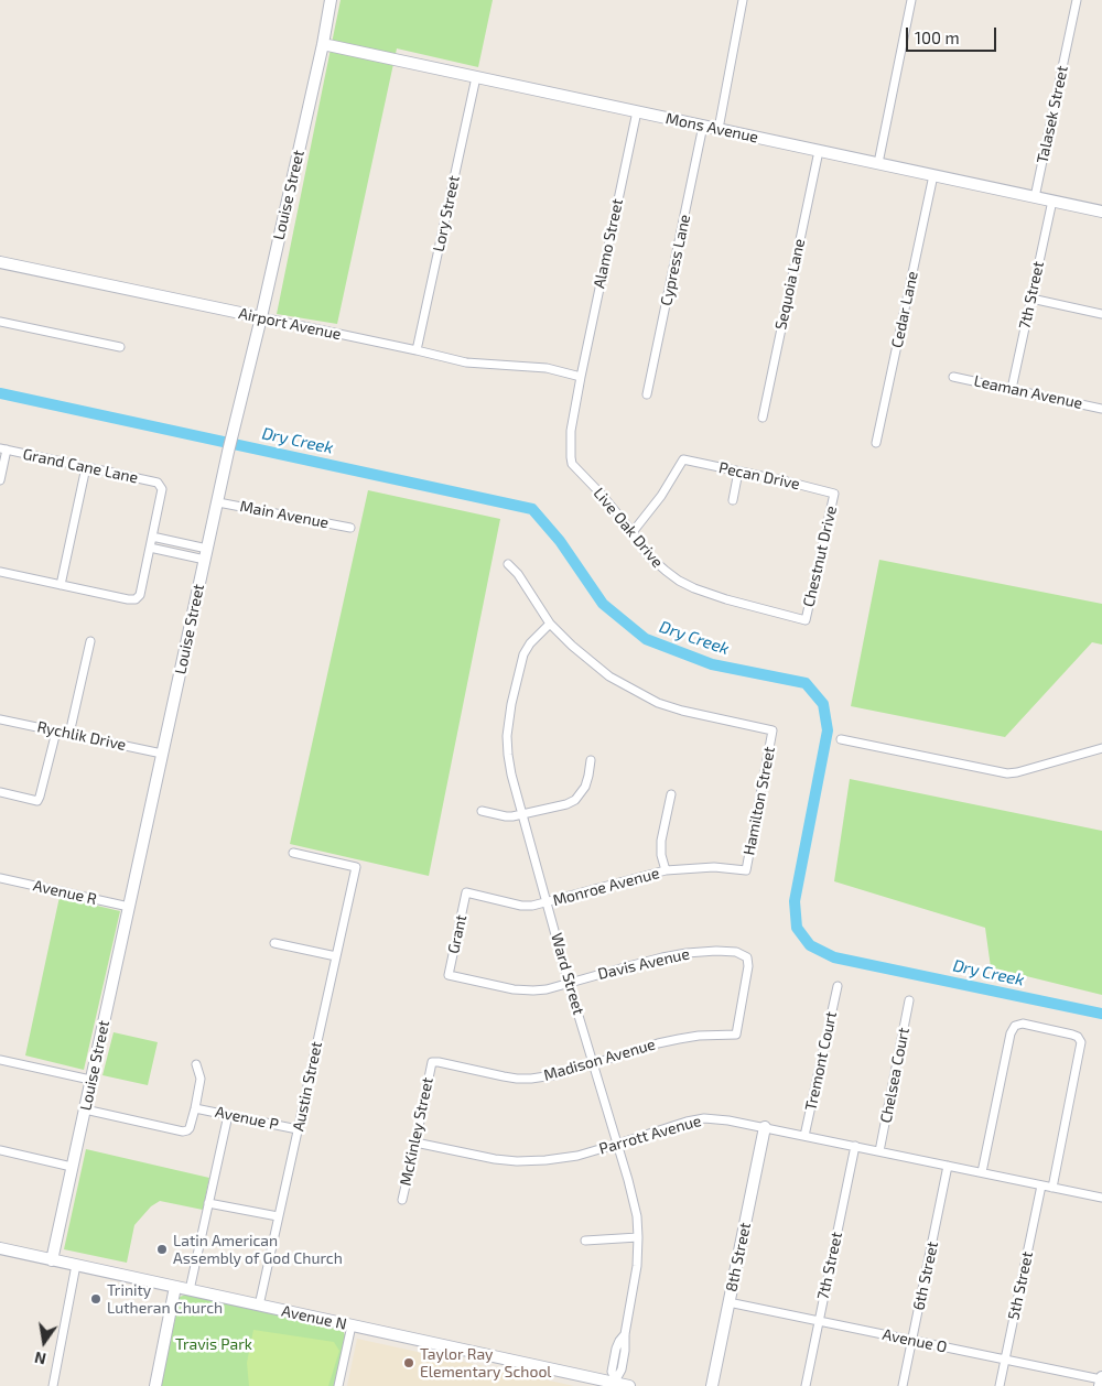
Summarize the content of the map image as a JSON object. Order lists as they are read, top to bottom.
{
  "streets": {
    "street": [
      "Talasek Street",
      "Mons Avenue",
      "Louise Street",
      "Lory Street",
      "Alamo Street",
      "Cypress Lane",
      "Sequoia Lane",
      "7th Street",
      "Cedar Lane",
      "Airport Avenue",
      "Leaman Avenue",
      "Grand Cane Lane",
      "Pecan Drive",
      "Main Avenue",
      "Live Oak Drive",
      "Chestnut Drive",
      "Rychlik Drive",
      "Hamilton Street",
      "Monroe Avenue",
      "Avenue R",
      "Grant",
      "Davis Avenue",
      "Ward Street",
      "Madison Avenue",
      "Tremont Court",
      "Chelsea Court",
      "Austin Street",
      "Avenue P",
      "McKinley Street",
      "Parrott Avenue",
      "8th Street",
      "6th Street",
      "5th Street",
      "Avenue N",
      "Avenue O"
    ]
  },
  "crossings": [
    ["Talasek Street", "Mons Avenue"],
    ["Mons Avenue", "Louise Street"],
    ["Mons Avenue", "Lory Street"],
    ["Mons Avenue", "Alamo Street"],
    ["Mons Avenue", "Cypress Lane"],
    ["Mons Avenue", "Sequoia Lane"],
    ["Mons Avenue", "7th Street"],
    ["Mons Avenue", "Cedar Lane"],
    ["Louise Street", "Airport Avenue"],
    ["Louise Street", "Main Avenue"],
    ["Louise Street", "Rychlik Drive"],
    ["Louise Street", "Avenue R"],
    ["Louise Street", "Avenue N"],
    ["Lory Street", "Airport Avenue"],
    ["Alamo Street", "Airport Avenue"],
    ["Alamo Street", "Live Oak Drive"],
    ["7th Street", "Leaman Avenue"],
    ["7th Street", "Parrott Avenue"],
    ["7th Street", "Avenue O"],
    ["Airport Avenue", "Live Oak Drive"],
    ["Pecan Drive", "Live Oak Drive"],
    ["Pecan Drive", "Chestnut Drive"],
    ["Live Oak Drive", "Chestnut Drive"],
    ["Hamilton Street", "Monroe Avenue"],
    ["Hamilton Street", "Ward Street"],
    ["Monroe Avenue", "Grant"],
    ["Monroe Avenue", "Ward Street"],
    ["Grant", "Davis Avenue"],
    ["Davis Avenue", "Ward Street"],
    ["Davis Avenue", "Madison Avenue"],
    ["Ward Street", "Madison Avenue"],
    ["Ward Street", "Parrott Avenue"],
    ["Ward Street", "Avenue N"],
    ["Madison Avenue", "McKinley Street"],
    ["Tremont Court", "Parrott Avenue"],
    ["Chelsea Court", "Parrott Avenue"],
    ["Austin Street", "Avenue P"],
    ["Austin Street", "Avenue N"],
    ["McKinley Street", "Parrott Avenue"],
    ["Parrott Avenue", "8th Street"],
    ["Parrott Avenue", "6th Street"],
    ["Parrott Avenue", "5th Street"],
    ["8th Street", "Avenue O"],
    ["6th Street", "Avenue O"],
    ["5th Street", "Avenue O"]
  ],
  "water": ["Dry Creek"],
  "parks": ["Travis Park"],
  "places": ["Latin American Assembly of God Church", "Trinity Lutheran Church", "Taylor Ray Elementary School"],
  "scale_bar": "100 m",
  "north": "bottom"
}
